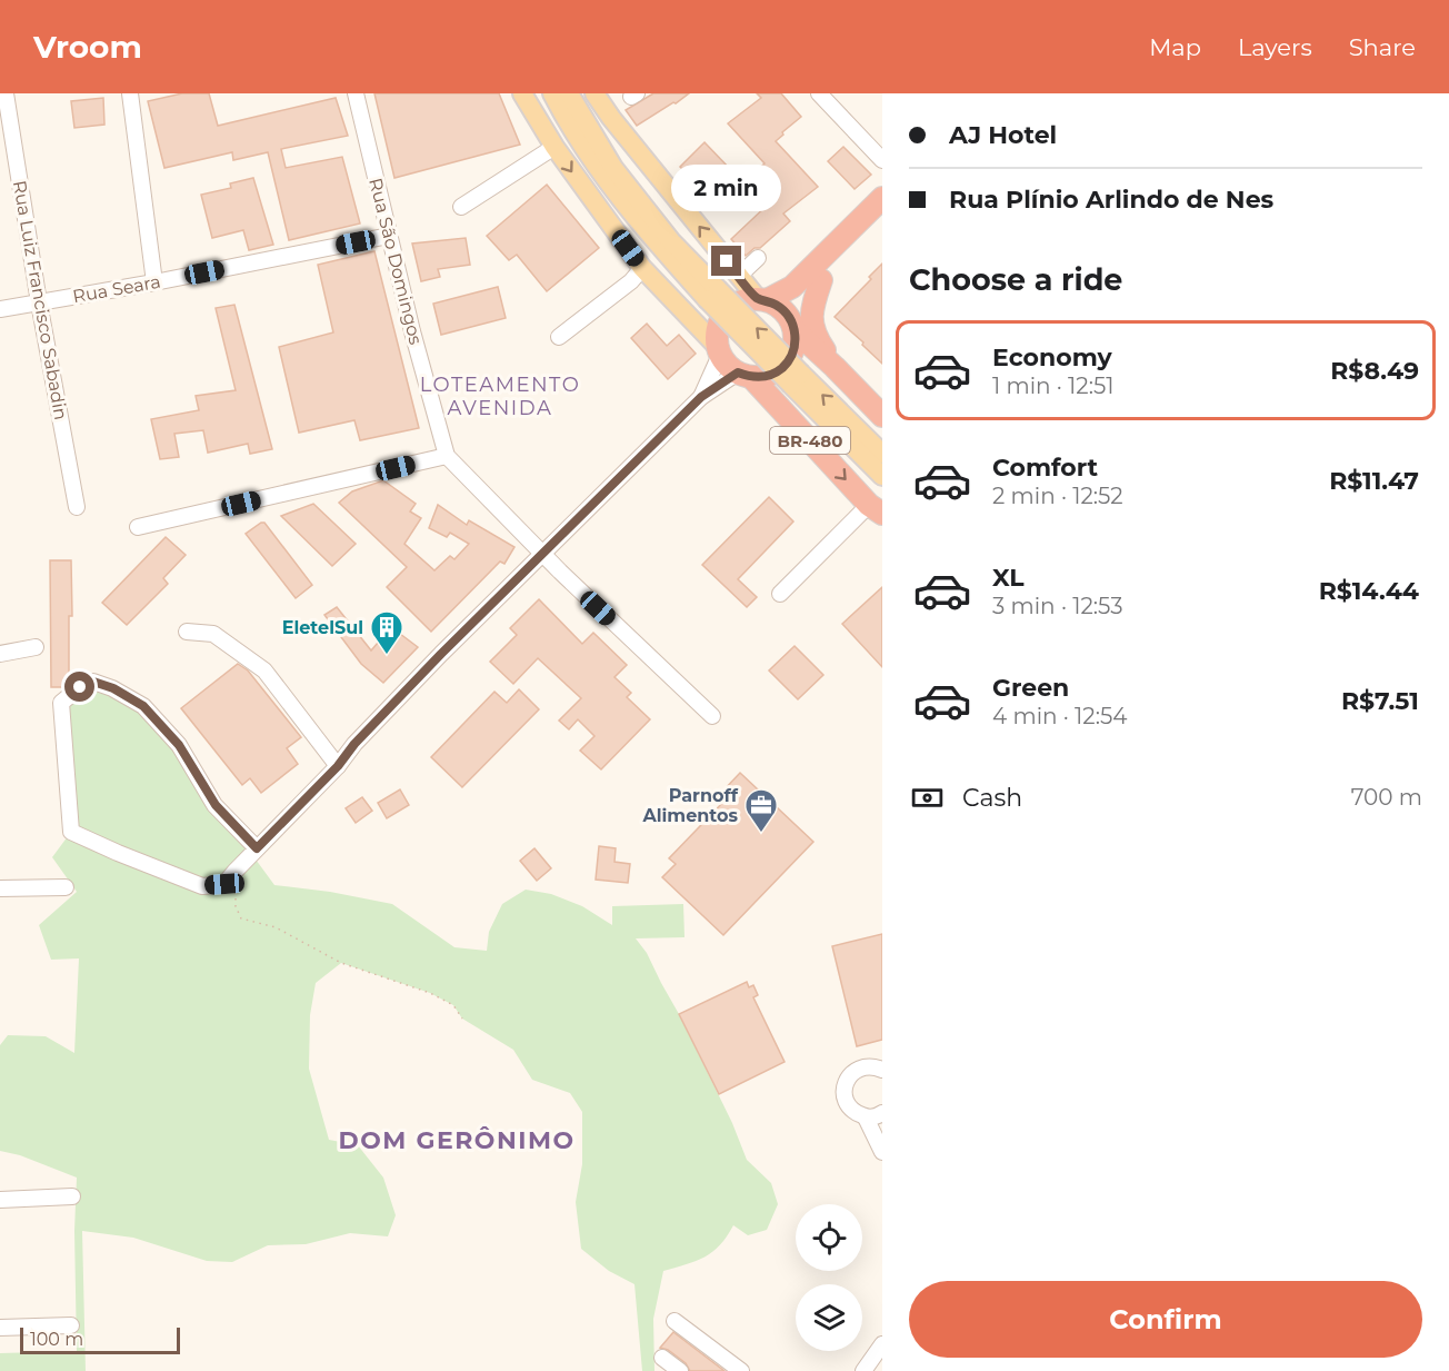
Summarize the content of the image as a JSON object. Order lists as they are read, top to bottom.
{
  "streets": {
    "highway": ["BR-480"],
    "street": ["Rua São Domingos", "Rua Seara", "Rua Luiz Francisco Sabadin"]
  },
  "crossings": [
    ["Rua São Domingos", "Rua Seara"],
    ["Rua Seara", "Rua Luiz Francisco Sabadin"]
  ],
  "districts": ["LOTEAMENTO AVENIDA", "DOM GERÔNIMO"],
  "places": {
    "building": ["EletelSul"],
    "office": ["Parnoff Alimentos"]
  },
  "scale_bar": "100 m",
  "page": {
    "header": "Vroom",
    "nav": ["Map", "Layers", "Share"],
    "banner": ["AJ Hotel", "Rua Plínio Arlindo de Nes"],
    "bubble": "2 min",
    "heading": "Choose a ride",
    "list": [
      {
        "name": "Economy",
        "note": "1 min · 12:51",
        "value": "R$8.49"
      },
      {
        "name": "Comfort",
        "note": "2 min · 12:52",
        "value": "R$11.47"
      },
      {
        "name": "XL",
        "note": "3 min · 12:53",
        "value": "R$14.44"
      },
      {
        "name": "Green",
        "note": "4 min · 12:54",
        "value": "R$7.51"
      }
    ],
    "pay": ["Cash", "700 m"],
    "buttons": "Confirm",
    "scale": "100 m"
  }
}
